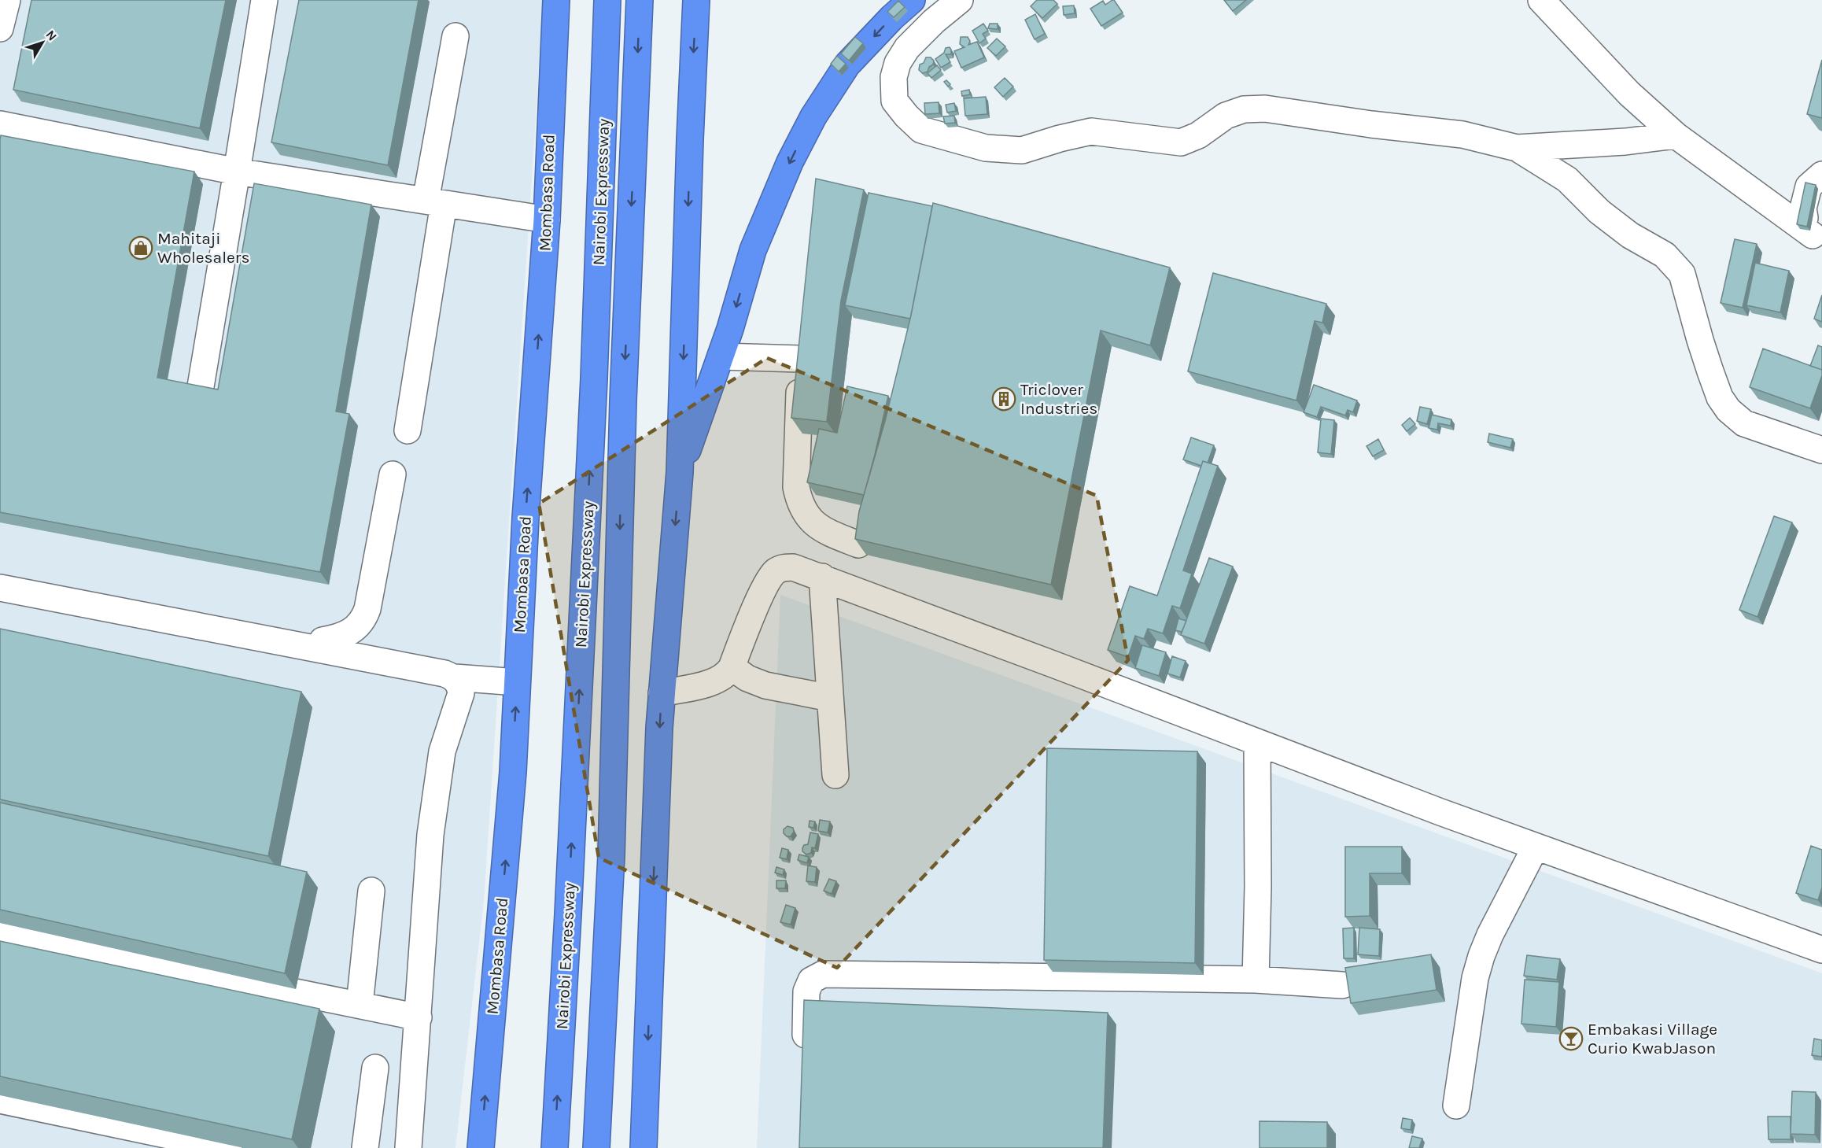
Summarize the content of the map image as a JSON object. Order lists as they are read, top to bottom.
{
  "streets": {
    "highway": ["Nairobi Expressway", "Mombasa Road"]
  },
  "places": {
    "shop": ["Mahitaji Wholesalers"],
    "building": ["Triclover Industries"],
    "bar": ["Embakasi Village Curio KwabJason"]
  },
  "north": "top right"
}
